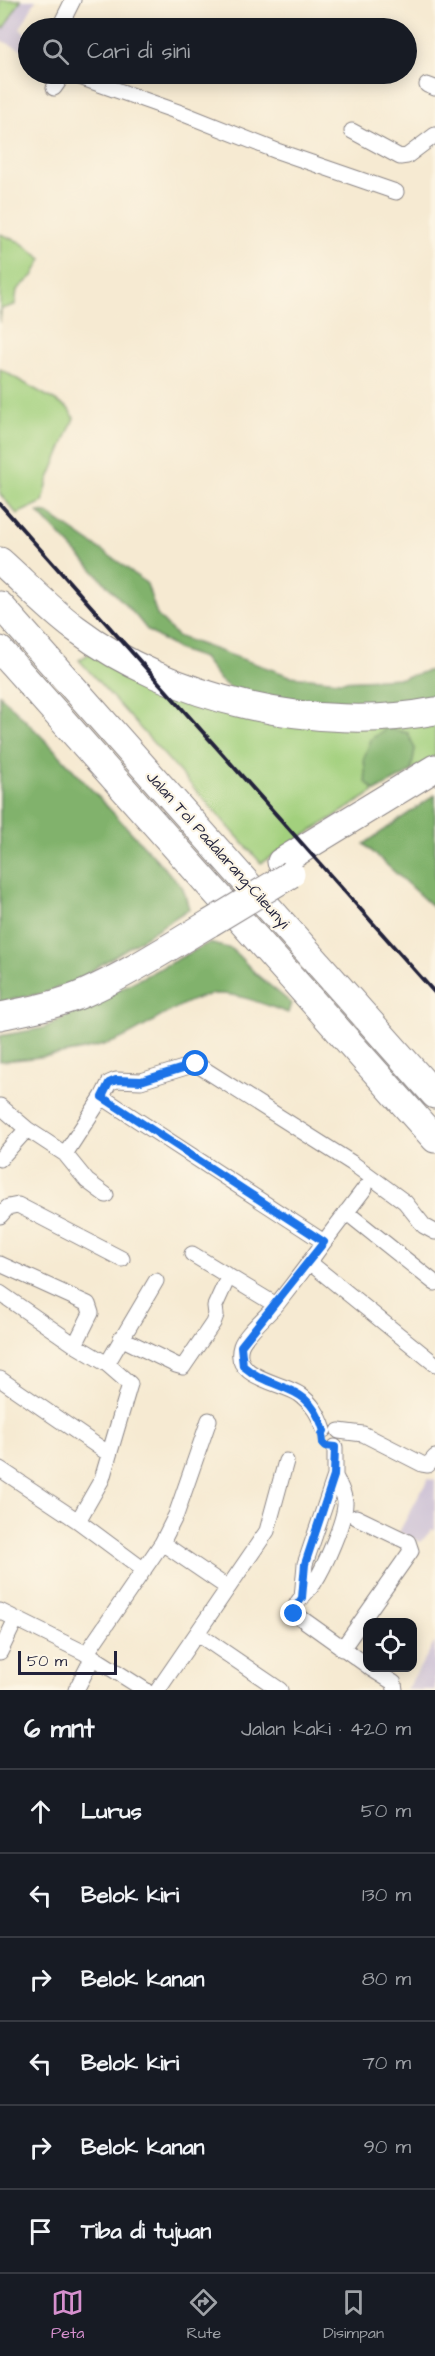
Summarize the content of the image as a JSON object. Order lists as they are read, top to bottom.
{
  "streets": {
    "highway": ["Jalan Tol Padalarang–Cileunyi"]
  },
  "scale_bar": "50 m",
  "page": {
    "search": "Cari di sini",
    "scale": "50 m",
    "heading": ["6 mnt", "Jalan kaki · 420 m"],
    "list": [
      ["Lurus", "50 m"],
      ["Belok kiri", "130 m"],
      ["Belok kanan", "80 m"],
      ["Belok kiri", "70 m"],
      ["Belok kanan", "90 m"],
      "Tiba di tujuan"
    ],
    "nav": ["Peta", "Rute", "Disimpan"]
  }
}
